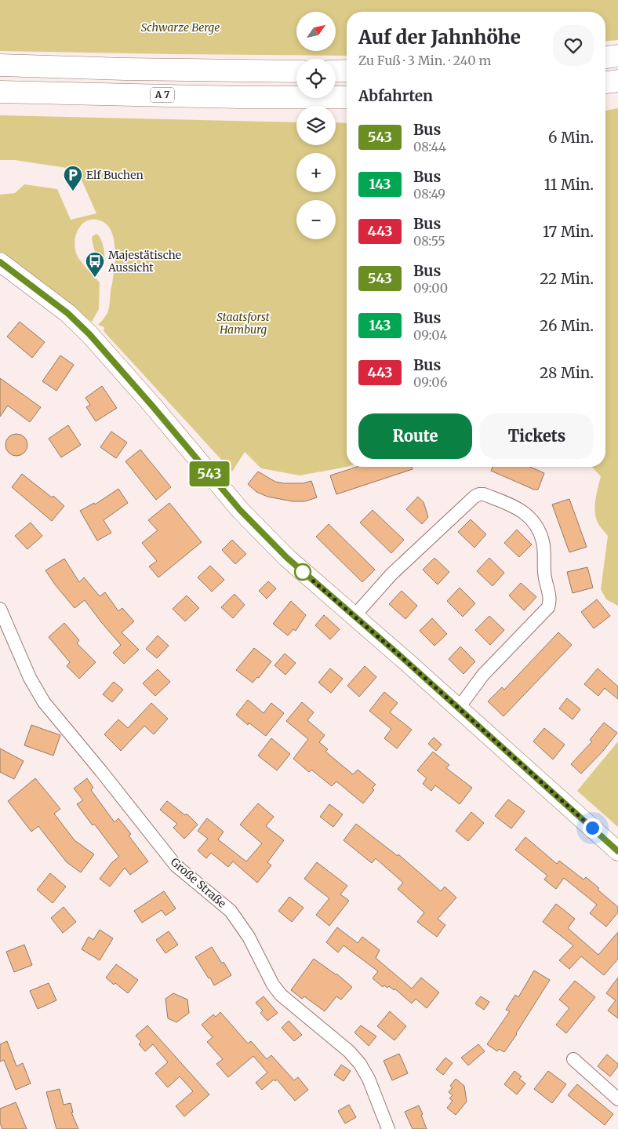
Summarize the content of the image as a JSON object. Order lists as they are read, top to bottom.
{
  "streets": {
    "highway": ["A 7"],
    "street": ["Große Straße"]
  },
  "parks": ["Schwarze Berge", "Staatsforst Hamburg"],
  "places": {
    "parking": ["Elf Buchen"],
    "bus stop": ["Majestätische Aussicht"]
  },
  "lines": ["bus line 543"],
  "north": "top right",
  "page": {
    "on_map": "543",
    "map_buttons": ["+", "−"],
    "heading": [
      ["Auf der Jahnhöhe", "Zu Fuß · 3 Min. · 240 m"],
      "Abfahrten"
    ],
    "list": [
      {
        "mark": "543",
        "name": "Bus",
        "note": "08:44",
        "value": "6 Min."
      },
      {
        "mark": "143",
        "name": "Bus",
        "note": "08:49",
        "value": "11 Min."
      },
      {
        "mark": "443",
        "name": "Bus",
        "note": "08:55",
        "value": "17 Min."
      },
      {
        "mark": "543",
        "name": "Bus",
        "note": "09:00",
        "value": "22 Min."
      },
      {
        "mark": "143",
        "name": "Bus",
        "note": "09:04",
        "value": "26 Min."
      },
      {
        "mark": "443",
        "name": "Bus",
        "note": "09:06",
        "value": "28 Min."
      }
    ],
    "buttons": ["Route", "Tickets"]
  }
}
